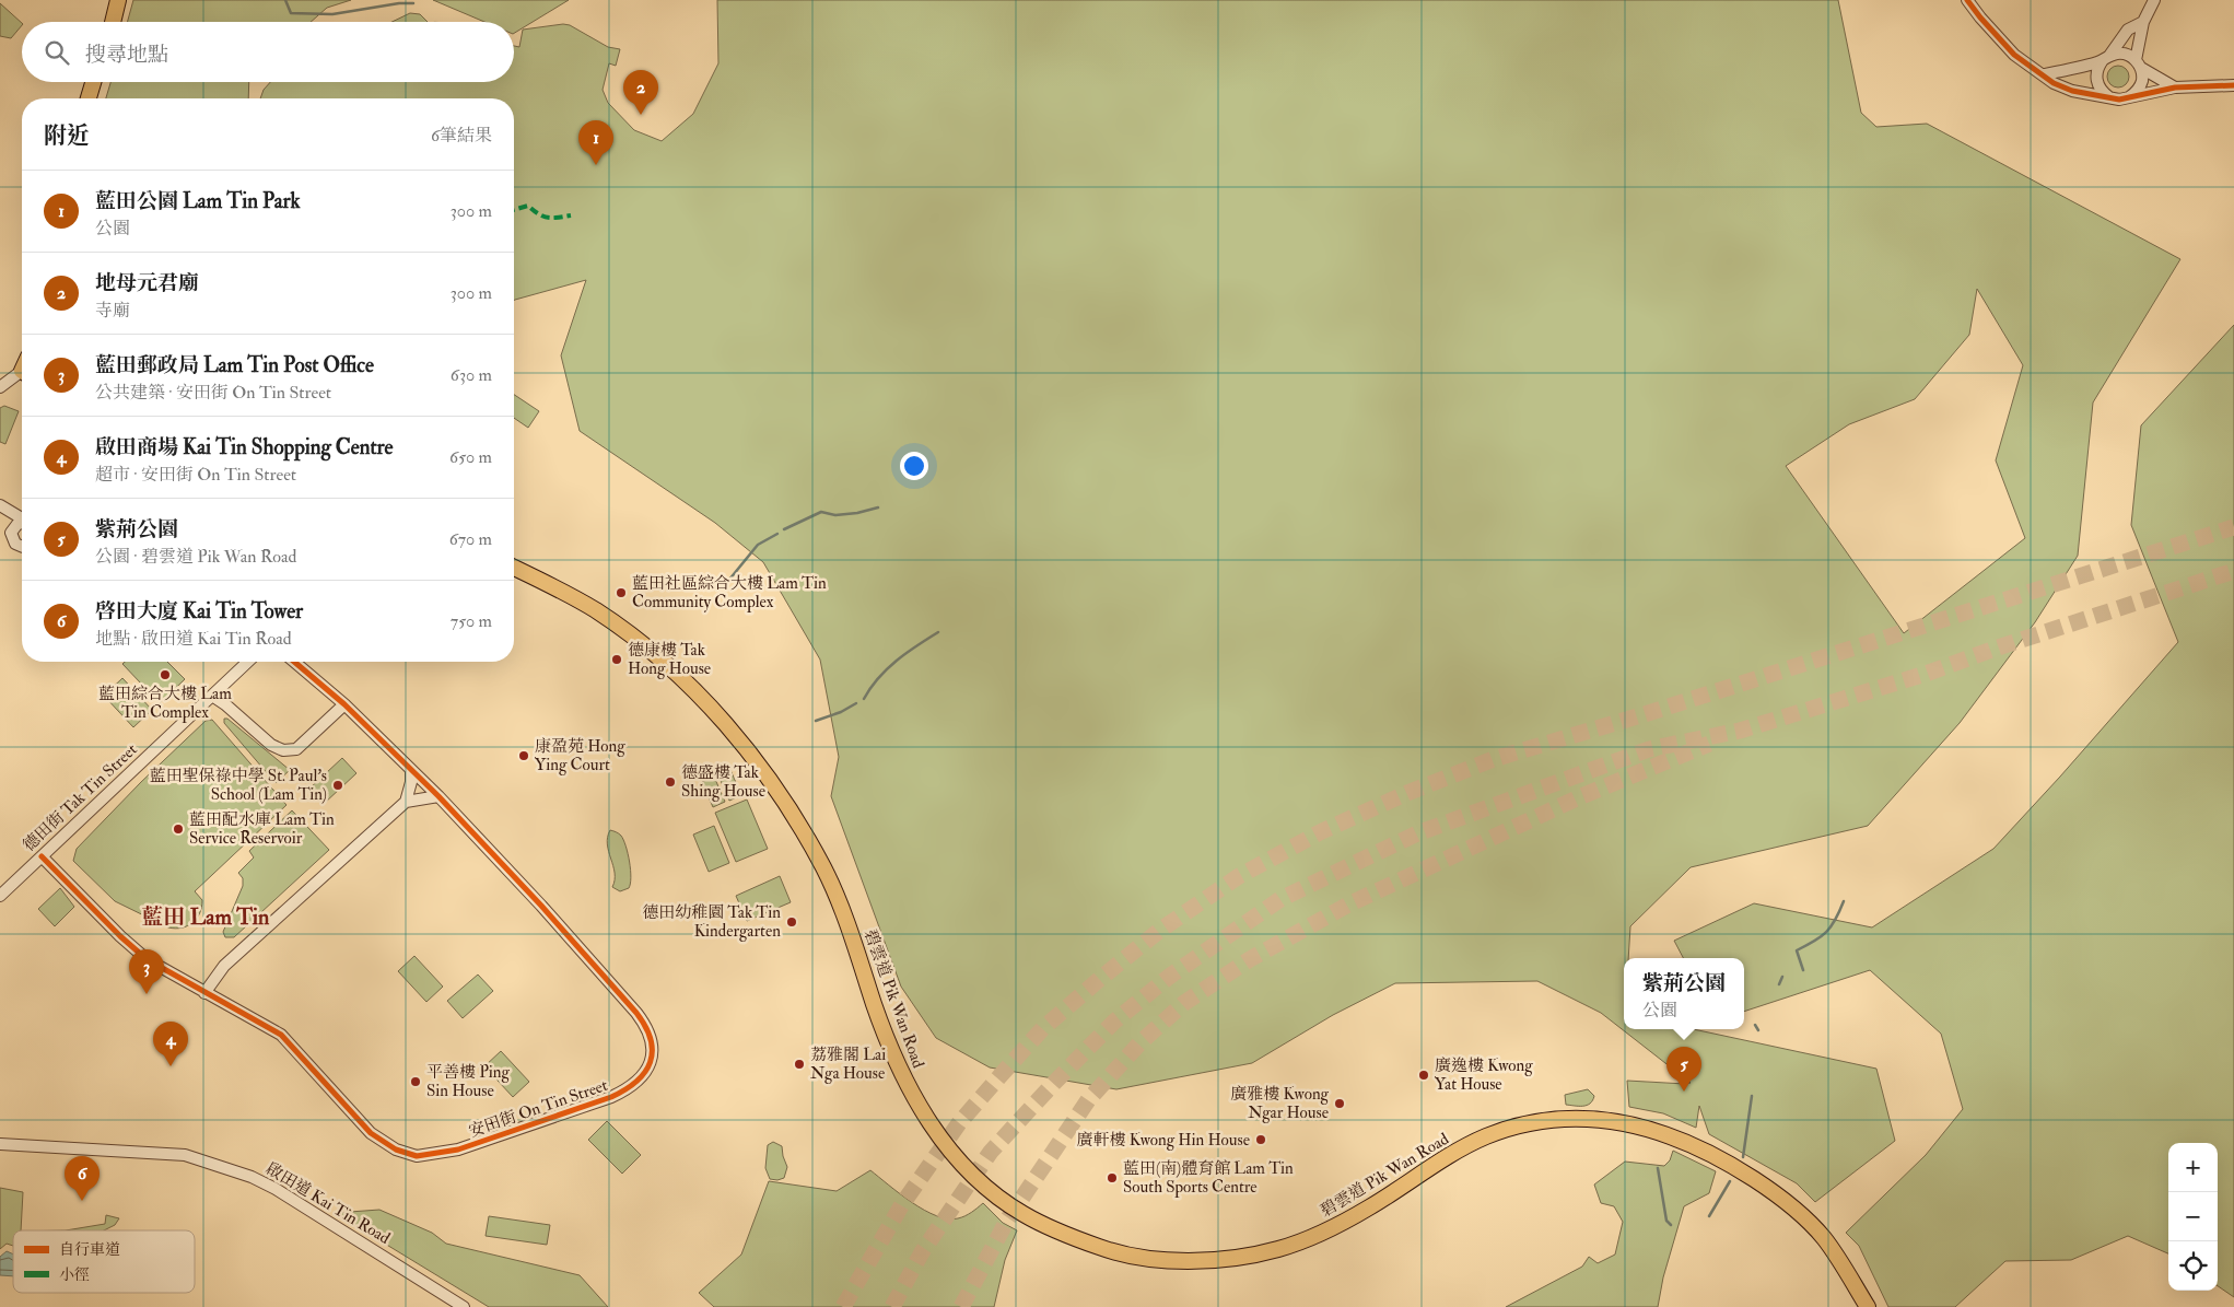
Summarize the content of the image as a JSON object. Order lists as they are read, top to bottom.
{
  "streets": {
    "main road": ["碧雲道 Pik Wan Road"],
    "street": ["德田街 Tak Tin Street", "安田街 On Tin Street", "啟田道 Kai Tin Road"]
  },
  "crossings": [
    ["德田街 Tak Tin Street", "安田街 On Tin Street"]
  ],
  "districts": ["藍田 Lam Tin"],
  "places": [
    "藍田社區綜合大樓 Lam Tin Community Complex",
    "德康樓 Tak Hong House",
    "藍田綜合大樓 Lam Tin Complex",
    "康盈苑 Hong Ying Court",
    "德盛樓 Tak Shing House",
    "藍田聖保祿中學 St. Paul's School (Lam Tin)",
    "藍田配水庫 Lam Tin Service Reservoir",
    "德田幼稚園 Tak Tin Kindergarten",
    "荔雅閣 Lai Nga House",
    "廣逸樓 Kwong Yat House",
    "平善樓 Ping Sin House",
    "廣雅樓 Kwong Ngar House",
    "廣軒樓 Kwong Hin House",
    "藍田(南)體育館 Lam Tin South Sports Centre"
  ],
  "legend": ["自行車道", "小徑"],
  "page": {
    "search": "搜尋地點",
    "pins": [
      "2",
      "1",
      "3",
      "4",
      "5",
      "6"
    ],
    "heading": ["附近", "6筆結果"],
    "list": [
      {
        "mark": "1",
        "name": "藍田公園 Lam Tin Park",
        "note": "公園",
        "value": "300 m"
      },
      {
        "mark": "2",
        "name": "地母元君廟",
        "note": "寺廟",
        "value": "300 m"
      },
      {
        "mark": "3",
        "name": "藍田郵政局 Lam Tin Post Office",
        "note": "公共建築 · 安田街 On Tin Street",
        "value": "630 m"
      },
      {
        "mark": "4",
        "name": "啟田商場 Kai Tin Shopping Centre",
        "note": "超市 · 安田街 On Tin Street",
        "value": "650 m"
      },
      {
        "mark": "5",
        "name": "紫荊公園",
        "note": "公園 · 碧雲道 Pik Wan Road",
        "value": "670 m"
      },
      {
        "mark": "6",
        "name": "啓田大廈 Kai Tin Tower",
        "note": "地點 · 啟田道 Kai Tin Road",
        "value": "750 m"
      }
    ],
    "popup": ["紫荊公園", "公園"],
    "map_buttons": ["+", "−"]
  }
}
